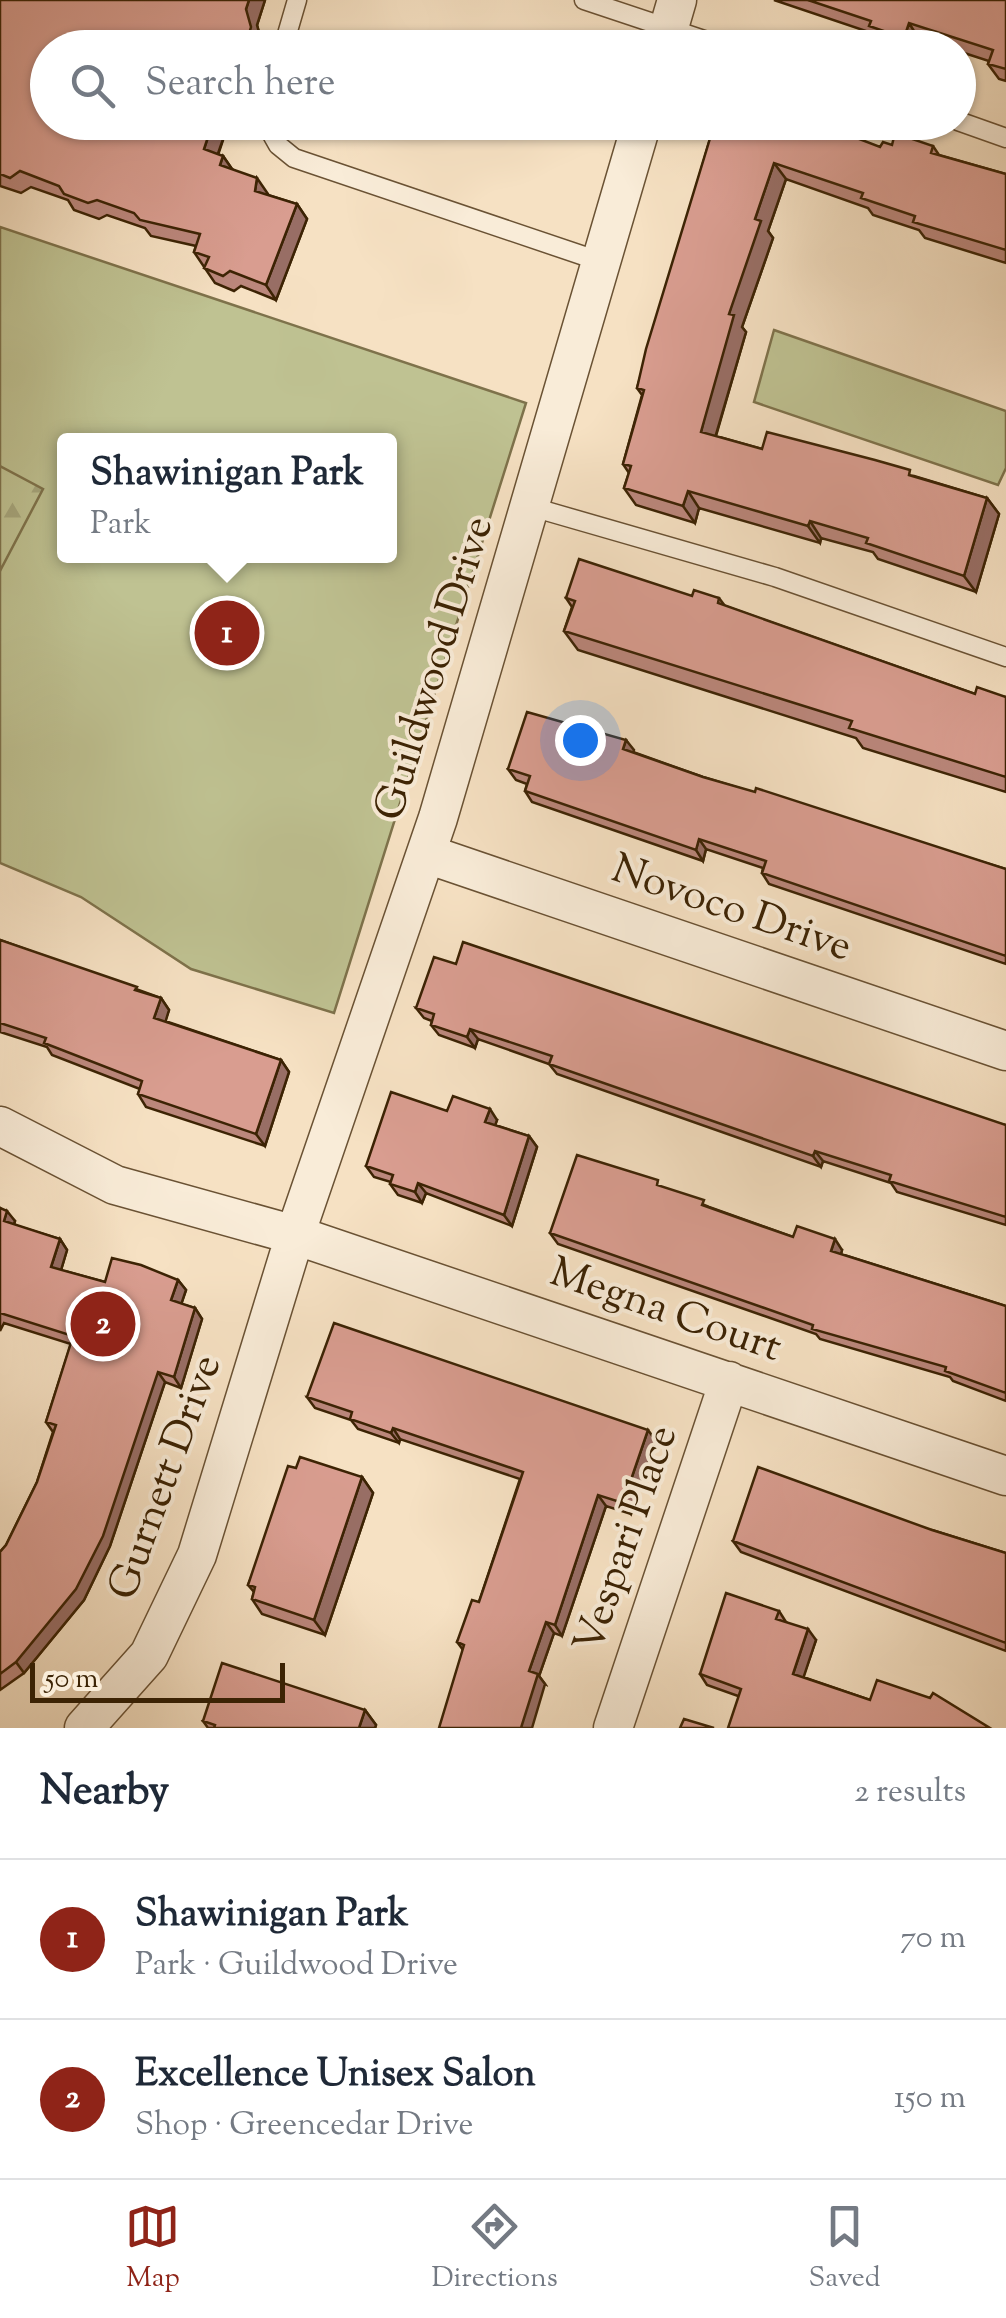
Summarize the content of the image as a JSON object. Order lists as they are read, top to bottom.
{
  "streets": {
    "street": [
      "Guildwood Drive",
      "Novoco Drive",
      "Megna Court",
      "Gurnett Drive",
      "Vespari Place"
    ]
  },
  "crossings": [
    ["Guildwood Drive", "Novoco Drive"],
    ["Guildwood Drive", "Megna Court"],
    ["Guildwood Drive", "Gurnett Drive"],
    ["Megna Court", "Gurnett Drive"],
    ["Megna Court", "Vespari Place"]
  ],
  "scale_bar": "50 m",
  "page": {
    "search": "Search here",
    "popup": ["Shawinigan Park", "Park"],
    "pins": ["1", "2"],
    "scale": "50 m",
    "heading": ["Nearby", "2 results"],
    "list": [
      {
        "mark": "1",
        "name": "Shawinigan Park",
        "note": "Park · Guildwood Drive",
        "value": "70 m"
      },
      {
        "mark": "2",
        "name": "Excellence Unisex Salon",
        "note": "Shop · Greencedar Drive",
        "value": "150 m"
      }
    ],
    "nav": ["Map", "Directions", "Saved"]
  }
}
